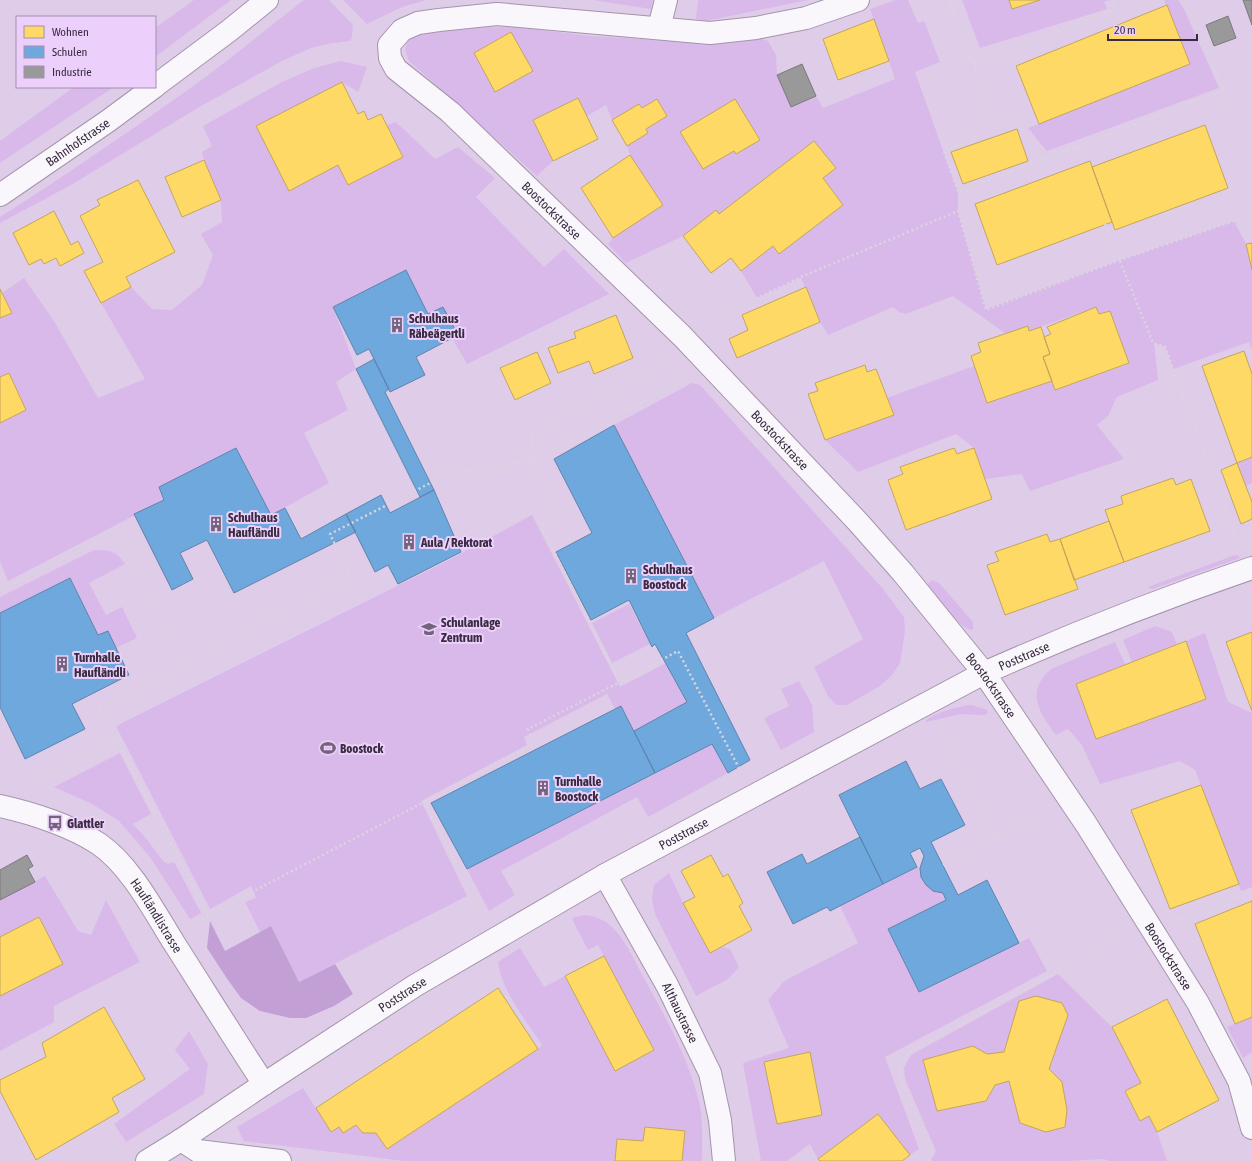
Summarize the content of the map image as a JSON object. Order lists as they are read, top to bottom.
{
  "streets": {
    "street": [
      "Bahnhofstrasse",
      "Boostockstrasse",
      "Poststrasse",
      "Haufländlistrasse",
      "Althaustrasse"
    ]
  },
  "crossings": [
    ["Boostockstrasse", "Poststrasse"],
    ["Poststrasse", "Haufländlistrasse"],
    ["Poststrasse", "Althaustrasse"]
  ],
  "places": {
    "building": [
      "Schulhaus Räbeägertli",
      "Schulhaus Haufländli",
      "Aula / Rektorat",
      "Schulhaus Boostock",
      "Turnhalle Haufländli",
      "Turnhalle Boostock"
    ],
    "school or university": ["Schulanlage Zentrum"],
    "sports": ["Boostock"],
    "bus stop": ["Glattler"]
  },
  "legend": ["Wohnen", "Schulen", "Industrie"],
  "scale_bar": "20 m"
}
